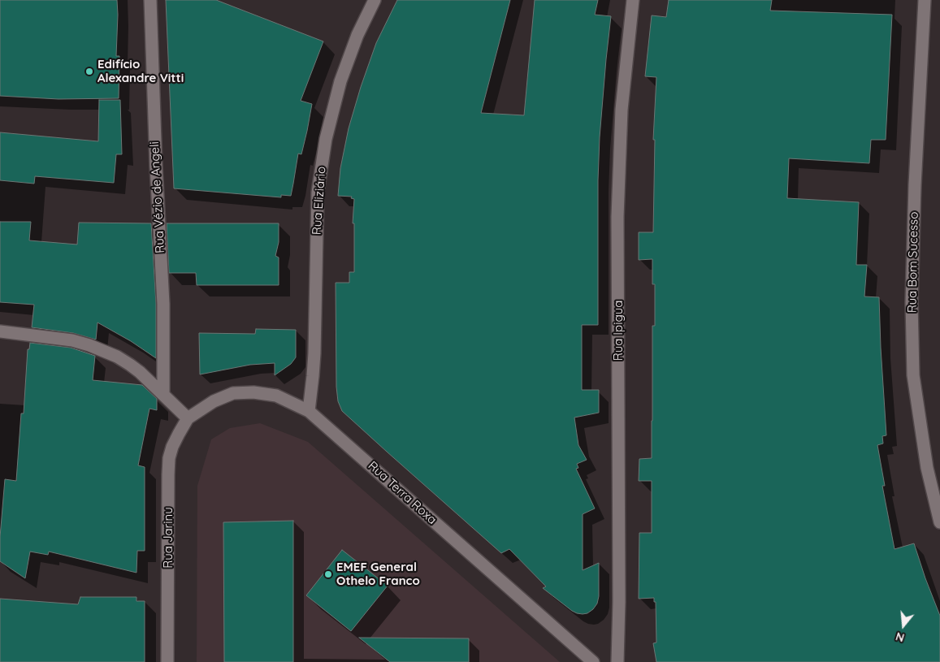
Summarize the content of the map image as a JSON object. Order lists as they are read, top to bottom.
{
  "streets": {
    "street": [
      "Rua Vézio de Angeli",
      "Rua Eliziário",
      "Rua Bom Sucesso",
      "Rua Ipigua",
      "Rua Terra Roxa",
      "Rua Jarinu"
    ]
  },
  "crossings": [
    ["Rua Eliziário", "Rua Terra Roxa"],
    ["Rua Terra Roxa", "Rua Jarinu"]
  ],
  "places": ["Edifício Alexandre Vitti", "EMEF General Othelo Franco"],
  "north": "bottom"
}
